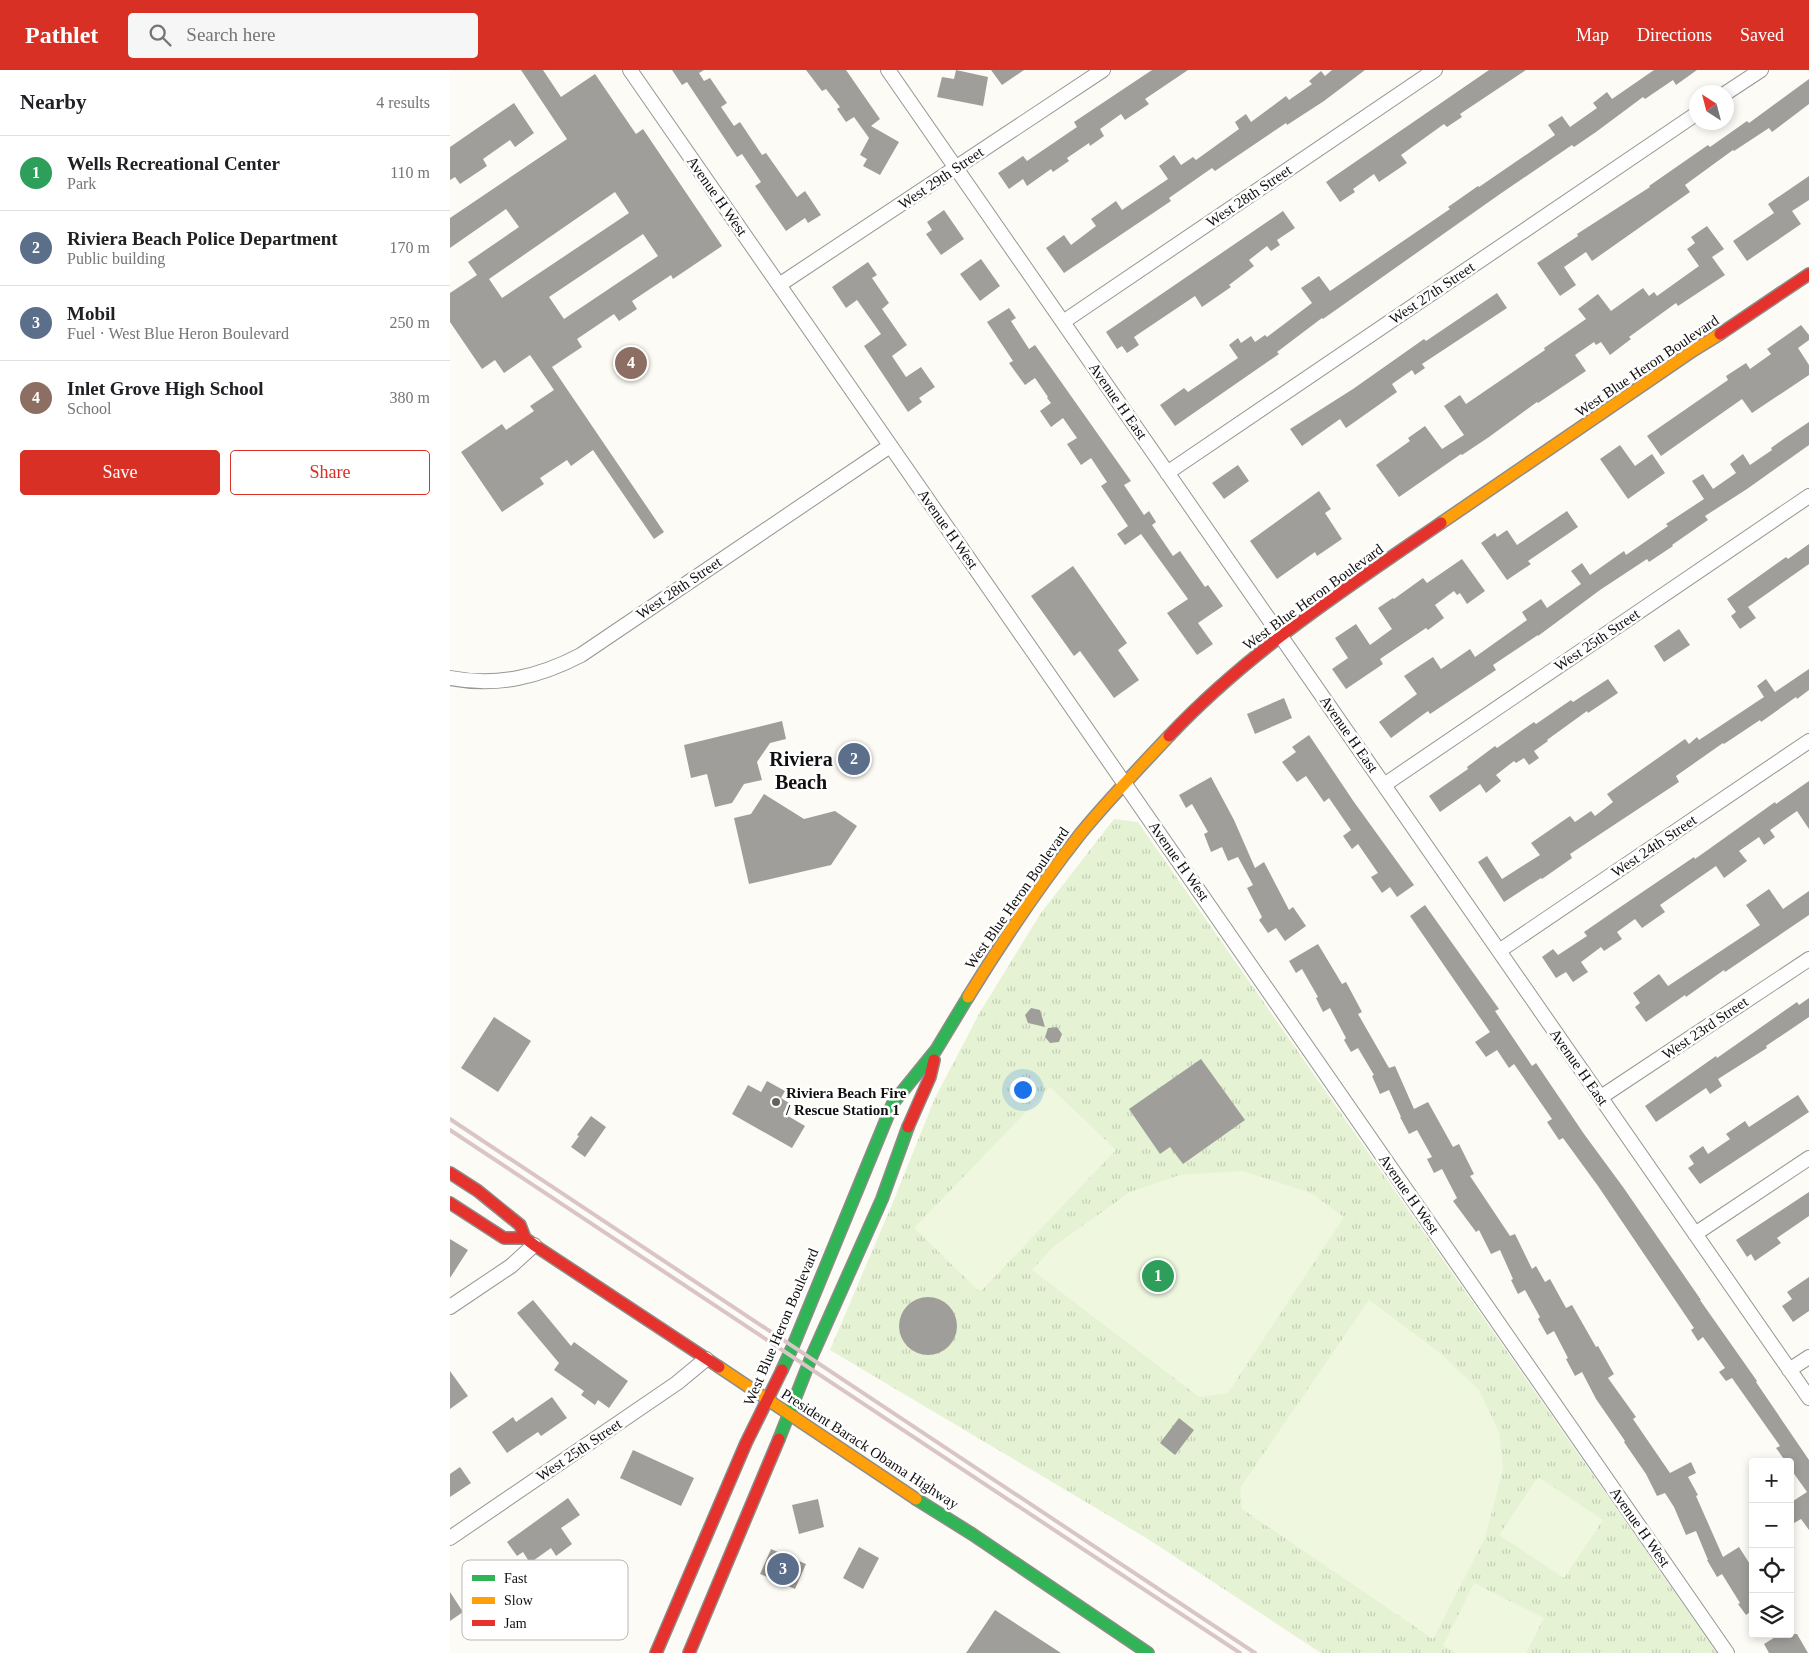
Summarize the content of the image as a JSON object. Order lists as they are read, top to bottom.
{
  "streets": {
    "main road": ["West Blue Heron Boulevard", "President Barack Obama Highway"],
    "street": [
      "West 29th Street",
      "Avenue H West",
      "West 28th Street",
      "West 27th Street",
      "Avenue H East",
      "West 25th Street",
      "West 24th Street",
      "West 23rd Street"
    ]
  },
  "crossings": [
    ["West 29th Street", "Avenue H West"],
    ["West 29th Street", "Avenue H East"],
    ["Avenue H West", "West 28th Street"],
    ["Avenue H West", "West Blue Heron Boulevard"],
    ["West 28th Street", "Avenue H East"],
    ["West 27th Street", "Avenue H East"],
    ["West Blue Heron Boulevard", "Avenue H East"],
    ["West Blue Heron Boulevard", "President Barack Obama Highway"],
    ["Avenue H East", "West 25th Street"],
    ["Avenue H East", "West 24th Street"],
    ["Avenue H East", "West 23rd Street"],
    ["West 25th Street", "President Barack Obama Highway"]
  ],
  "districts": ["Riviera Beach"],
  "places": ["Riviera Beach Fire / Rescue Station 1"],
  "legend": ["Fast", "Slow", "Jam"],
  "north": "top left",
  "page": {
    "header": "Pathlet",
    "search": "Search here",
    "nav": ["Map", "Directions", "Saved"],
    "heading": ["Nearby", "4 results"],
    "list": [
      {
        "mark": "1",
        "name": "Wells Recreational Center",
        "note": "Park",
        "value": "110 m"
      },
      {
        "mark": "2",
        "name": "Riviera Beach Police Department",
        "note": "Public building",
        "value": "170 m"
      },
      {
        "mark": "3",
        "name": "Mobil",
        "note": "Fuel · West Blue Heron Boulevard",
        "value": "250 m"
      },
      {
        "mark": "4",
        "name": "Inlet Grove High School",
        "note": "School",
        "value": "380 m"
      }
    ],
    "pins": [
      "4",
      "2",
      "1",
      "3"
    ],
    "buttons": ["Save", "Share"],
    "map_buttons": ["+", "−"]
  }
}
